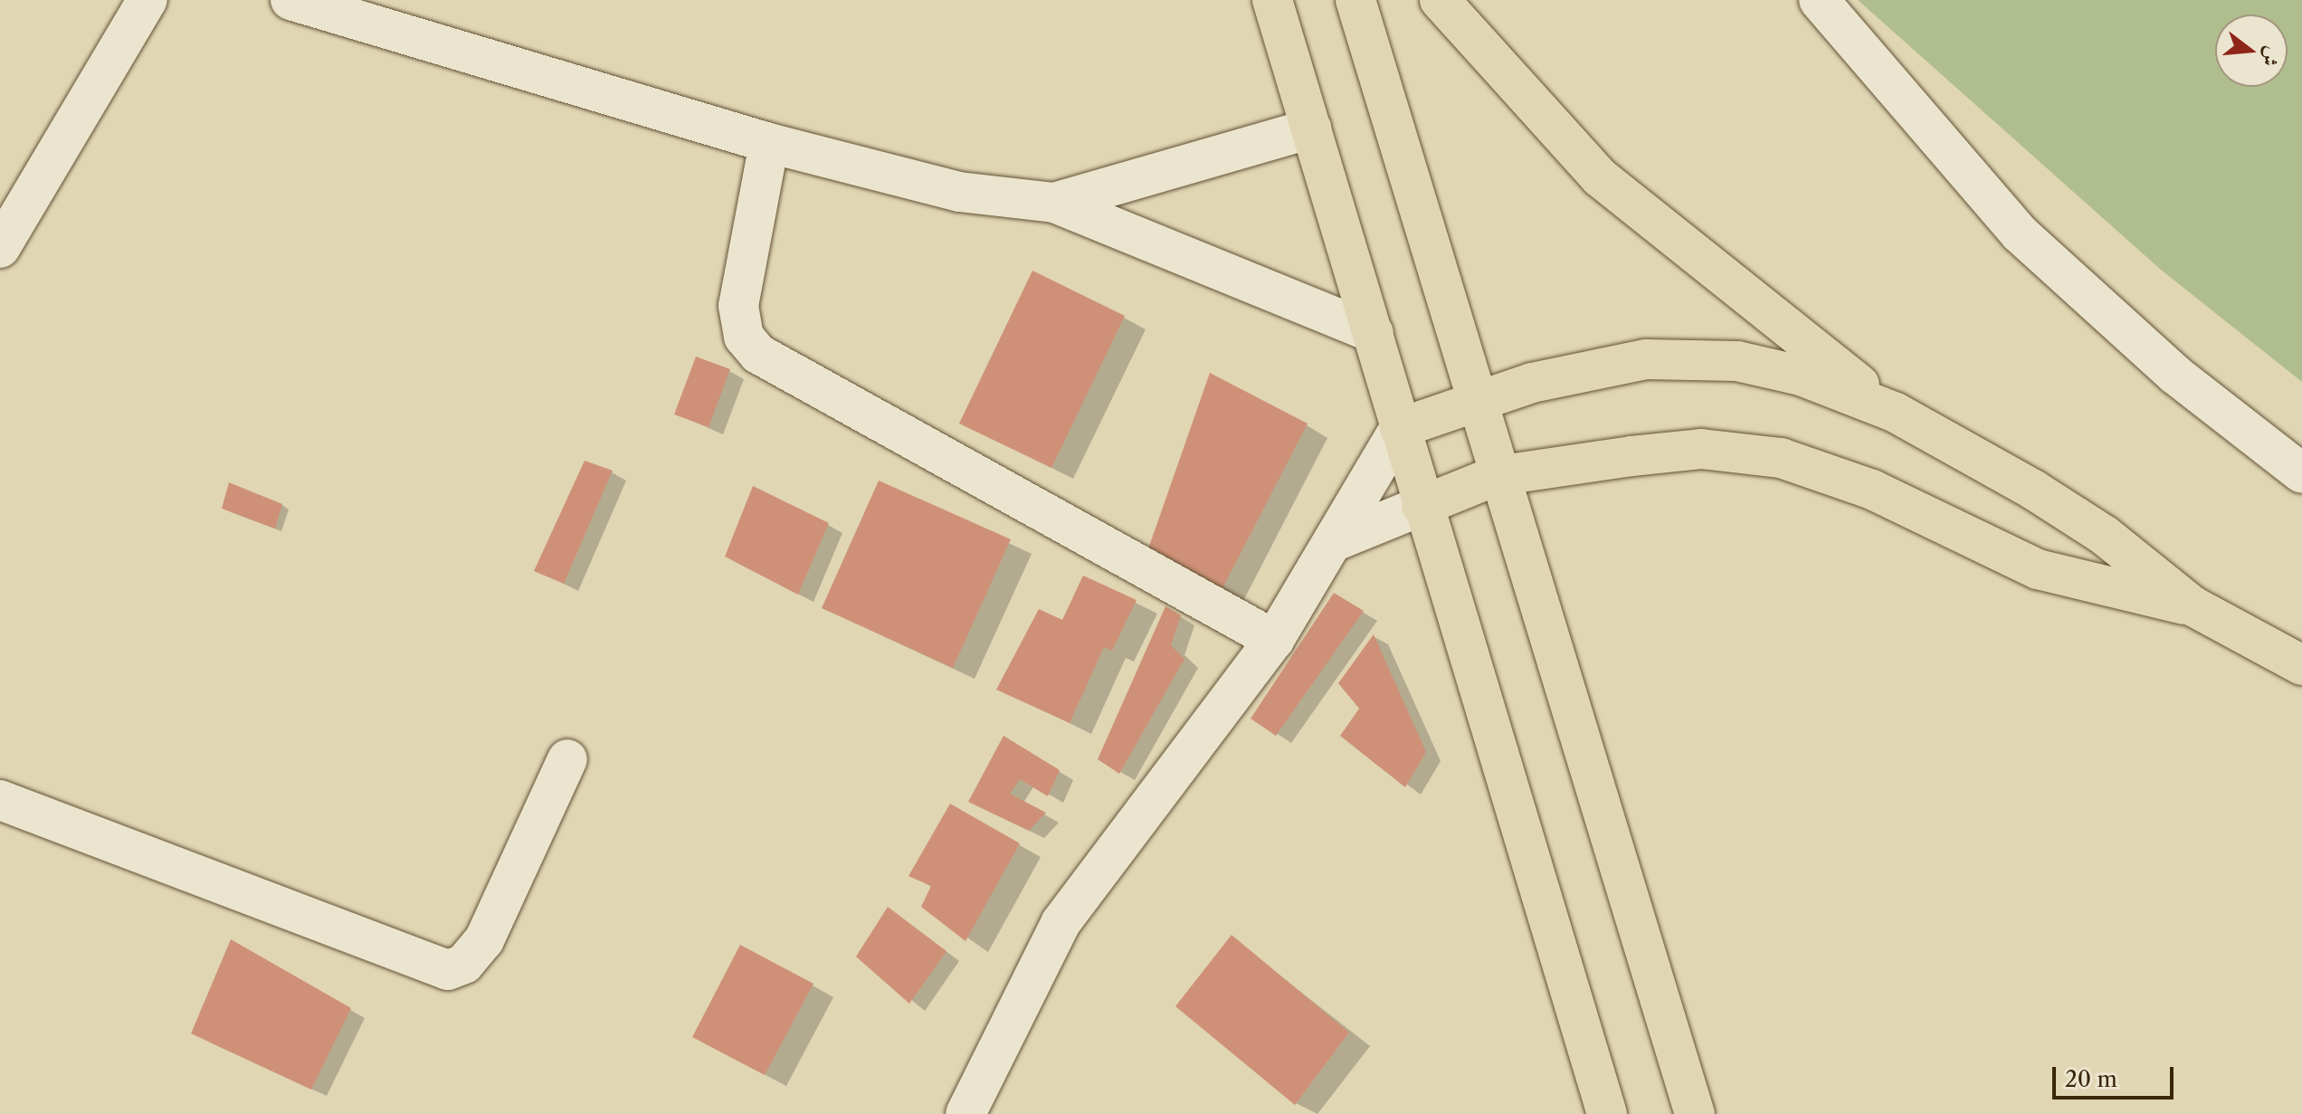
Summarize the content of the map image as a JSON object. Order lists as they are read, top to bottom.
{
  "scale_bar": "20 m",
  "north": "right"
}
